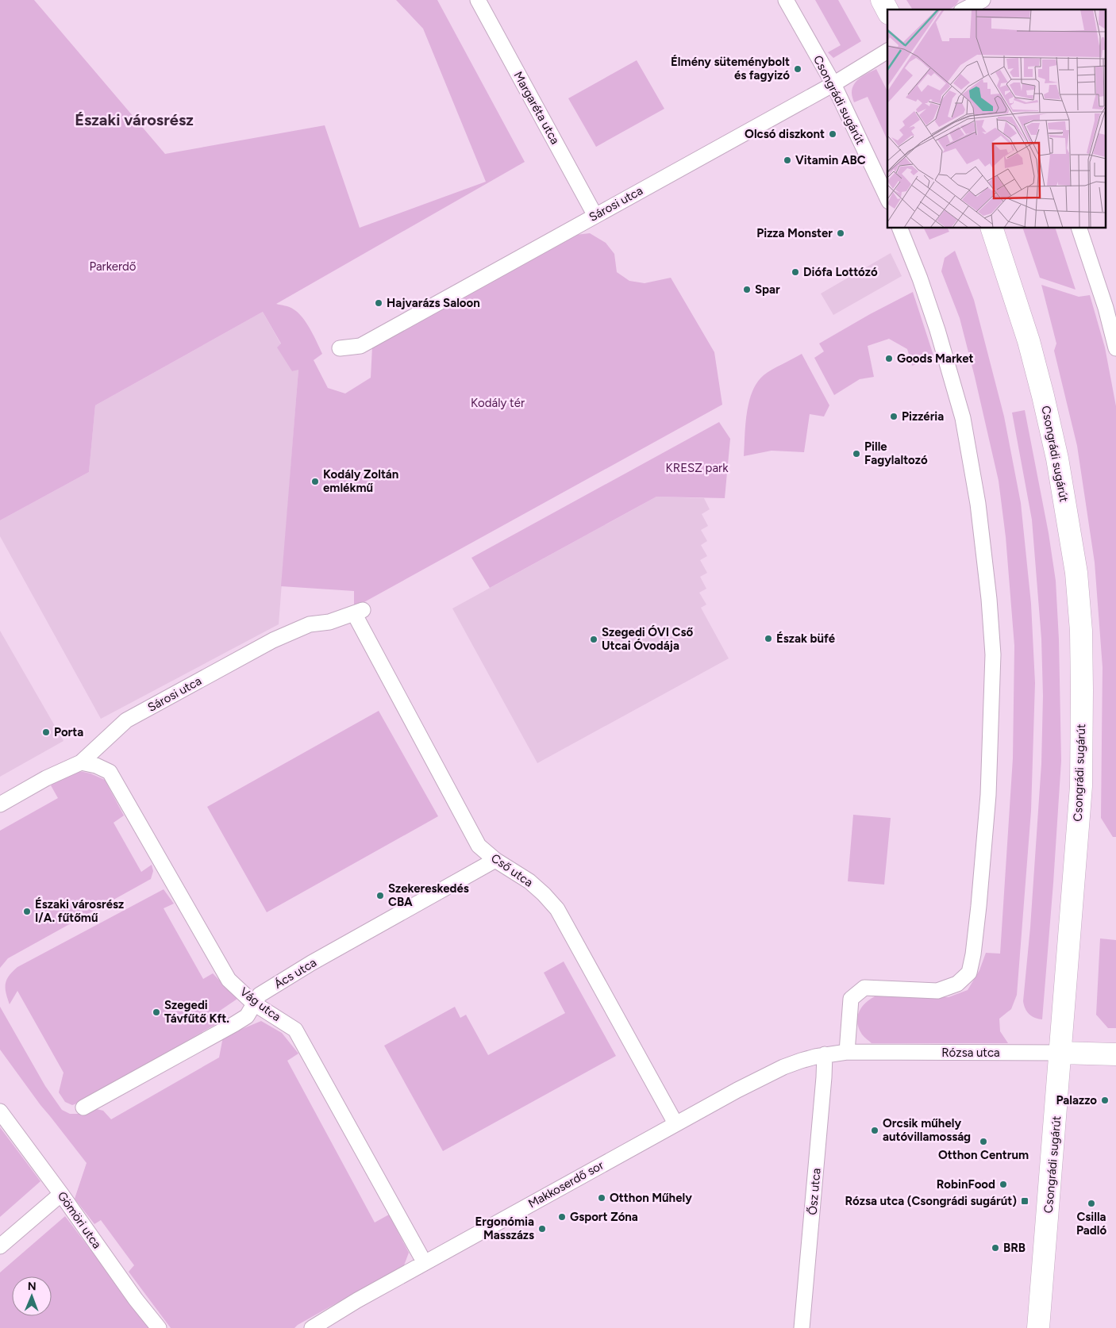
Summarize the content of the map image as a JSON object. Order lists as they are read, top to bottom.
{
  "streets": {
    "main road": ["Csongrádi sugárút", "Rózsa utca"],
    "street": [
      "Margaréta utca",
      "Sárosi utca",
      "Cső utca",
      "Ács utca",
      "Vág utca",
      "Makkoserdő sor",
      "Ősz utca",
      "Gömöri utca"
    ]
  },
  "crossings": [
    ["Csongrádi sugárút", "Sárosi utca"],
    ["Csongrádi sugárút", "Rózsa utca"],
    ["Margaréta utca", "Sárosi utca"],
    ["Sárosi utca", "Cső utca"],
    ["Sárosi utca", "Vág utca"],
    ["Cső utca", "Ács utca"],
    ["Cső utca", "Makkoserdő sor"],
    ["Ács utca", "Vág utca"],
    ["Vág utca", "Makkoserdő sor"],
    ["Rózsa utca", "Makkoserdő sor"],
    ["Rózsa utca", "Ősz utca"],
    ["Makkoserdő sor", "Ősz utca"]
  ],
  "districts": ["Északi városrész"],
  "parks": ["Parkerdő", "Kodály tér", "KRESZ park"],
  "places": {
    "other": [
      "Élmény süteménybolt és fagyizó",
      "Olcsó diszkont",
      "Vitamin ABC",
      "Pizza Monster",
      "Diófa Lottózó",
      "Spar",
      "Hajvarázs Saloon",
      "Goods Market",
      "Pizzéria",
      "Pille Fagylaltozó",
      "Kodály Zoltán emlékmű",
      "Észak büfé",
      "Szegedi ÓVI Cső Utcai Óvodája",
      "Porta",
      "Szekereskedés CBA",
      "Északi városrész I/A. fűtőmű",
      "Szegedi Távfűtő Kft.",
      "Palazzo",
      "Orcsik műhely autóvillamosság",
      "Otthon Centrum",
      "RobinFood",
      "Otthon Műhely",
      "Csilla Padló",
      "Gsport Zóna",
      "Ergonómia Masszázs",
      "BRB"
    ],
    "transit": ["Rózsa utca (Csongrádi sugárút)"]
  },
  "north": "top"
}
